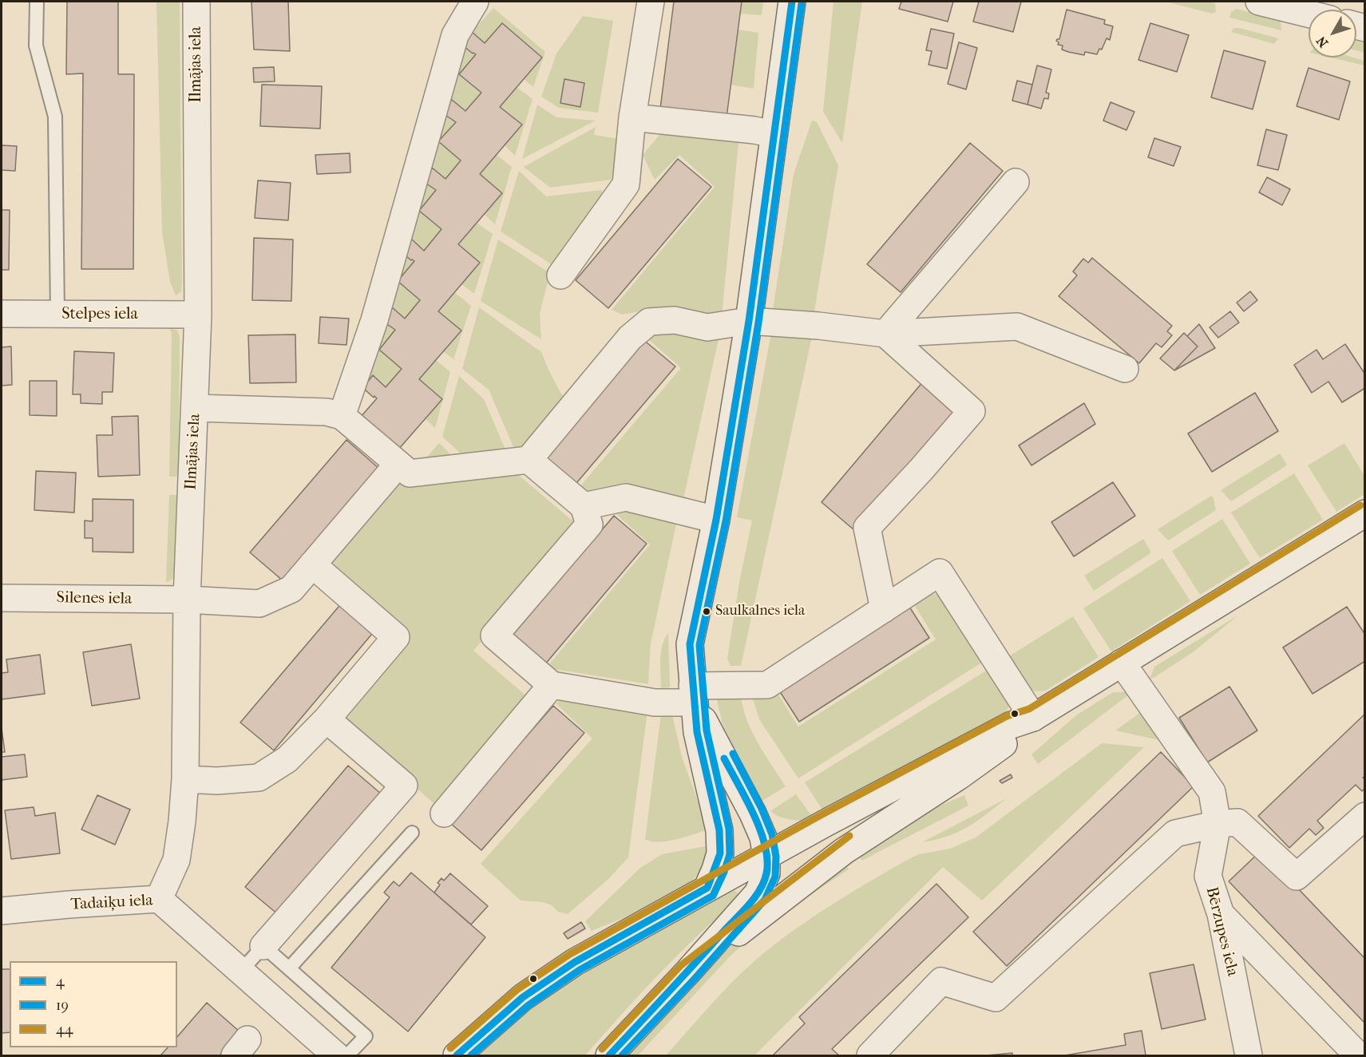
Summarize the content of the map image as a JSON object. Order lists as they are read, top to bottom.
{
  "streets": {
    "street": [
      "Ilmājas iela",
      "Stelpes iela",
      "Silenes iela",
      "Tadaiķu iela",
      "Bērzupes iela"
    ]
  },
  "crossings": [
    ["Ilmājas iela", "Stelpes iela"],
    ["Ilmājas iela", "Silenes iela"],
    ["Ilmājas iela", "Tadaiķu iela"]
  ],
  "places": ["Saulkalnes iela"],
  "lines": ["transit line 4", "transit line 19", "transit line 44"],
  "legend": ["4", "19", "44"],
  "north": "bottom left"
}
